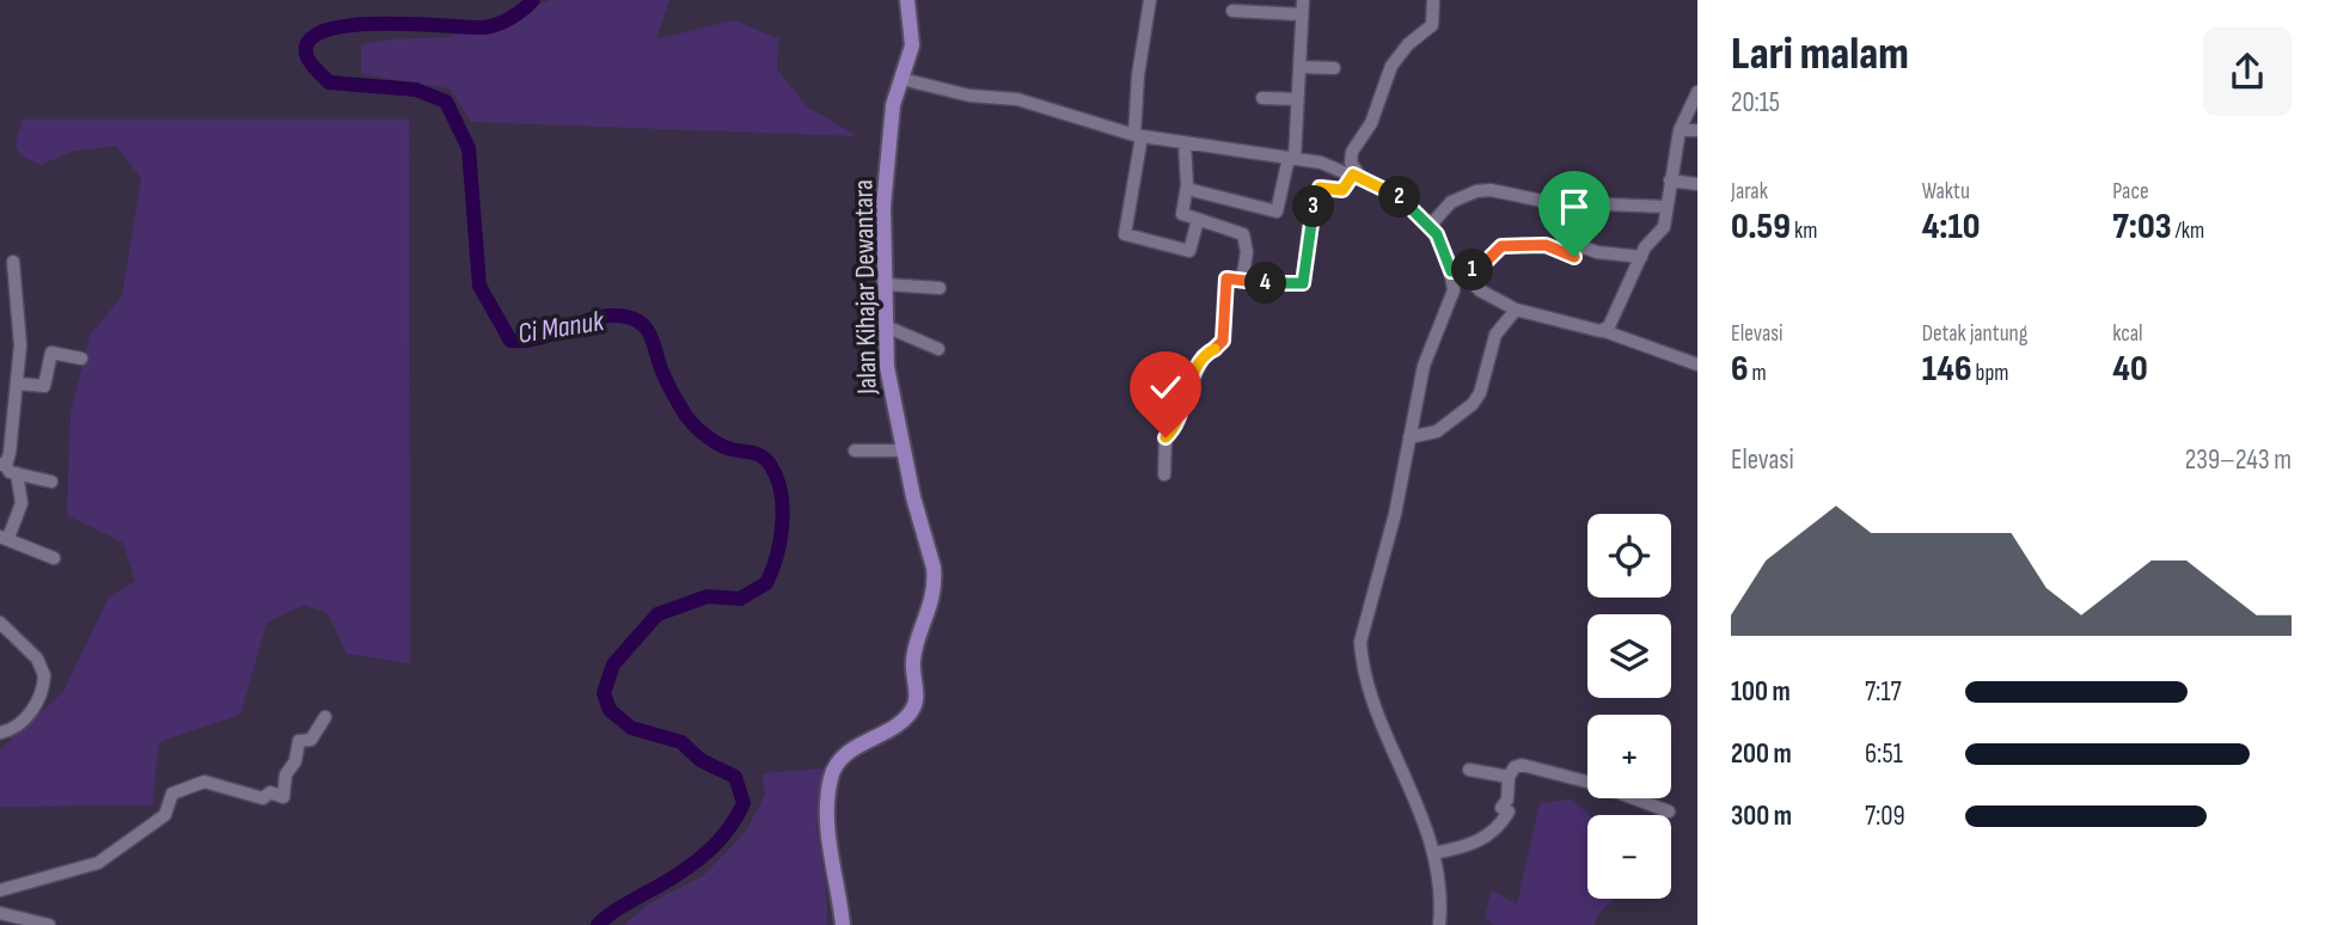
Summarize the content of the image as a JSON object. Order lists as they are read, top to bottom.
{
  "streets": {
    "main road": ["Jalan Kihajar Dewantara"]
  },
  "water": ["Ci Manuk"],
  "page": {
    "heading": ["Lari malam", "20:15"],
    "stats": [
      ["Jarak", "0.59 km"],
      ["Waktu", "4:10"],
      ["Pace", "7:03 /km"],
      ["Elevasi", "6 m"],
      ["Detak jantung", "146 bpm"],
      ["kcal", "40"]
    ],
    "pins": [
      "2",
      "3",
      "1",
      "4"
    ],
    "chart": ["Elevasi", "239–243 m"],
    "map_buttons": ["+", "−"],
    "list": [
      {
        "name": "100 m",
        "note": "7:17"
      },
      {
        "name": "200 m",
        "note": "6:51"
      },
      {
        "name": "300 m",
        "note": "7:09"
      }
    ]
  }
}
